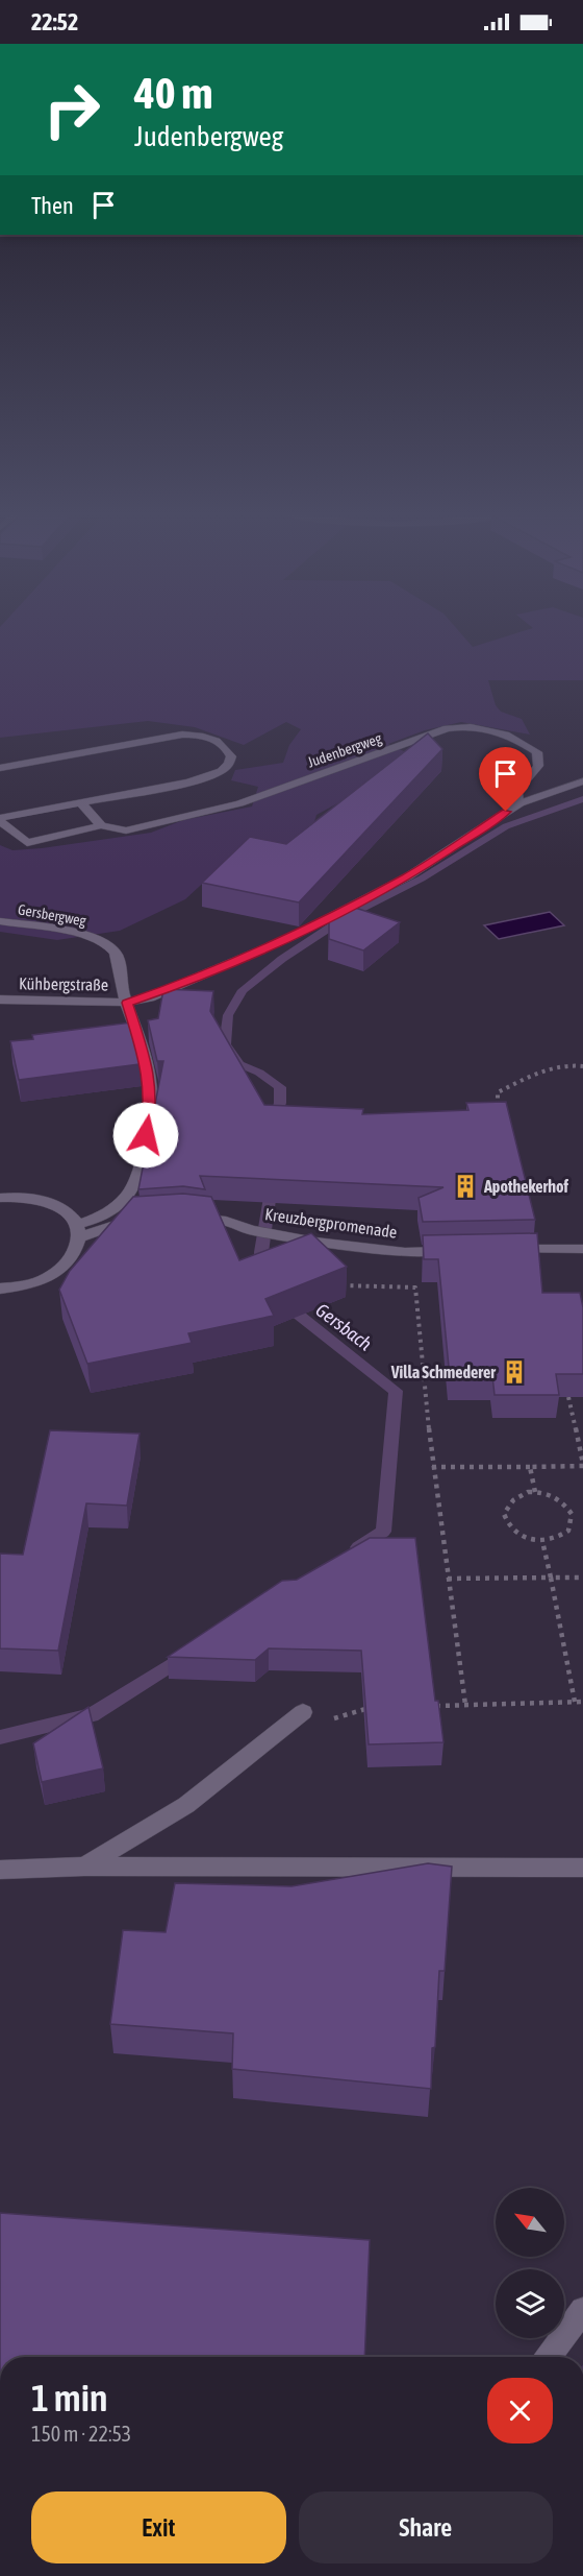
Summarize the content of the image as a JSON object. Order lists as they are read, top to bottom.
{
  "streets": {
    "street": [
      "Judenbergweg",
      "Gersbergweg",
      "Kühbergstraße",
      "Kreuzbergpromenade"
    ]
  },
  "crossings": [
    ["Gersbergweg", "Kühbergstraße"]
  ],
  "water": ["Gersbach"],
  "places": {
    "building": ["Apothekerhof", "Villa Schmederer"]
  },
  "north": "top left",
  "page": {
    "status": "22:52",
    "turn": ["40 m", "Judenbergweg"],
    "then": "Then",
    "heading": ["1 min", "150 m · 22:53"],
    "buttons": ["Exit", "Share"]
  }
}
